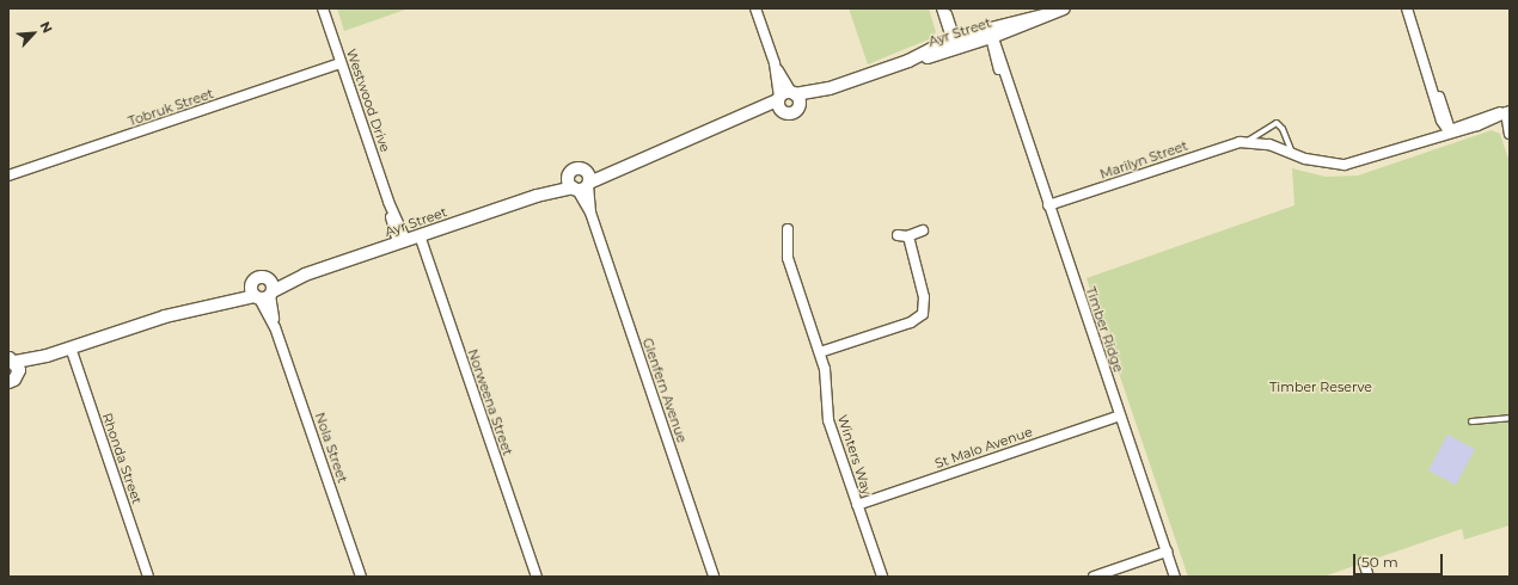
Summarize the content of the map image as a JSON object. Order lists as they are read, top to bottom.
{
  "streets": {
    "street": [
      "Ayr Street",
      "Westwood Drive",
      "Tobruk Street",
      "Marilyn Street",
      "Timber Ridge",
      "Glenfern Avenue",
      "Norweena Street",
      "Nola Street",
      "St Malo Avenue",
      "Winters Way",
      "Rhonda Street"
    ]
  },
  "crossings": [
    ["Ayr Street", "Westwood Drive"],
    ["Ayr Street", "Timber Ridge"],
    ["Ayr Street", "Glenfern Avenue"],
    ["Ayr Street", "Norweena Street"],
    ["Ayr Street", "Nola Street"],
    ["Ayr Street", "Rhonda Street"],
    ["Westwood Drive", "Tobruk Street"],
    ["Marilyn Street", "Timber Ridge"],
    ["Timber Ridge", "St Malo Avenue"],
    ["St Malo Avenue", "Winters Way"]
  ],
  "parks": ["Timber Reserve"],
  "scale_bar": "50 m",
  "north": "top right"
}
